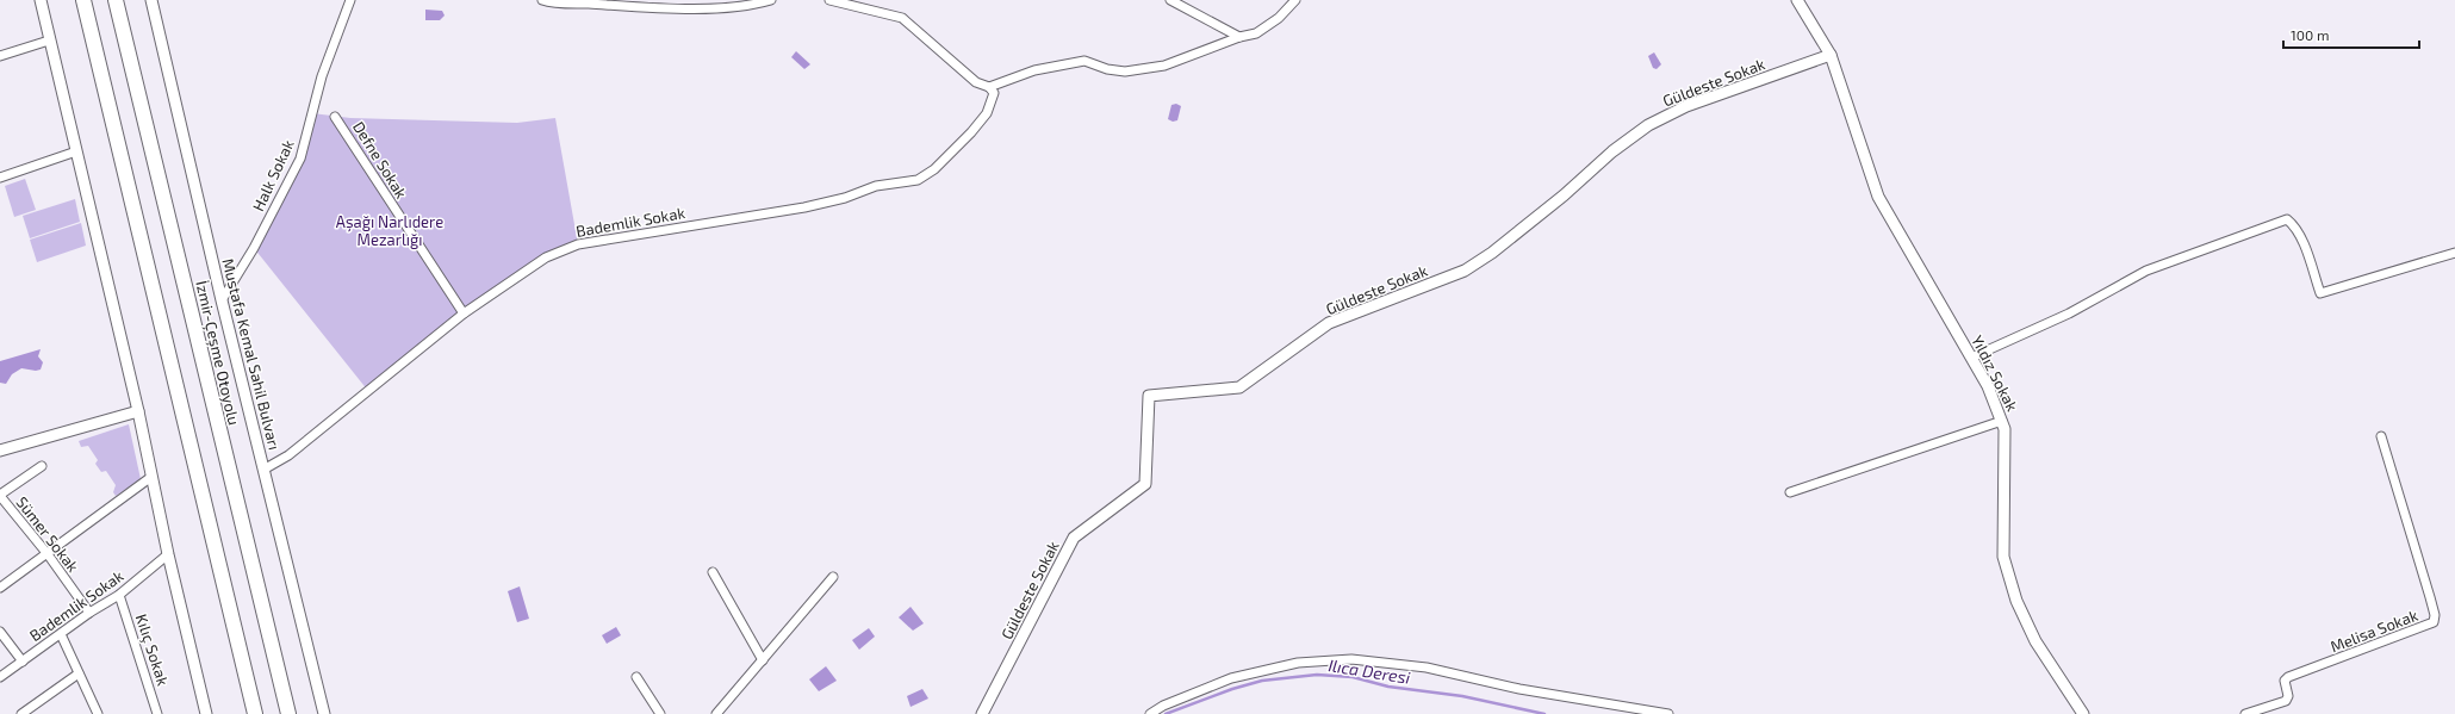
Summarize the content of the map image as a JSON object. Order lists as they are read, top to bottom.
{
  "streets": {
    "highway": ["İzmir-Çeşme Otoyolu"],
    "street": [
      "Güldeste Sokak",
      "Defne Sokak",
      "Halk Sokak",
      "Bademlik Sokak",
      "Mustafa Kemal Sahil Bulvarı",
      "Yıldız Sokak",
      "Sümer Sokak",
      "Melisa Sokak",
      "Kılıç Sokak"
    ]
  },
  "crossings": [
    ["Güldeste Sokak", "Yıldız Sokak"],
    ["Defne Sokak", "Bademlik Sokak"],
    ["Halk Sokak", "Mustafa Kemal Sahil Bulvarı"],
    ["Bademlik Sokak", "Mustafa Kemal Sahil Bulvarı"],
    ["Bademlik Sokak", "Sümer Sokak"],
    ["Bademlik Sokak", "Kılıç Sokak"]
  ],
  "water": ["Ilıca Deresi"],
  "parks": ["Aşağı Narlıdere Mezarlığı"],
  "scale_bar": "100 m"
}
